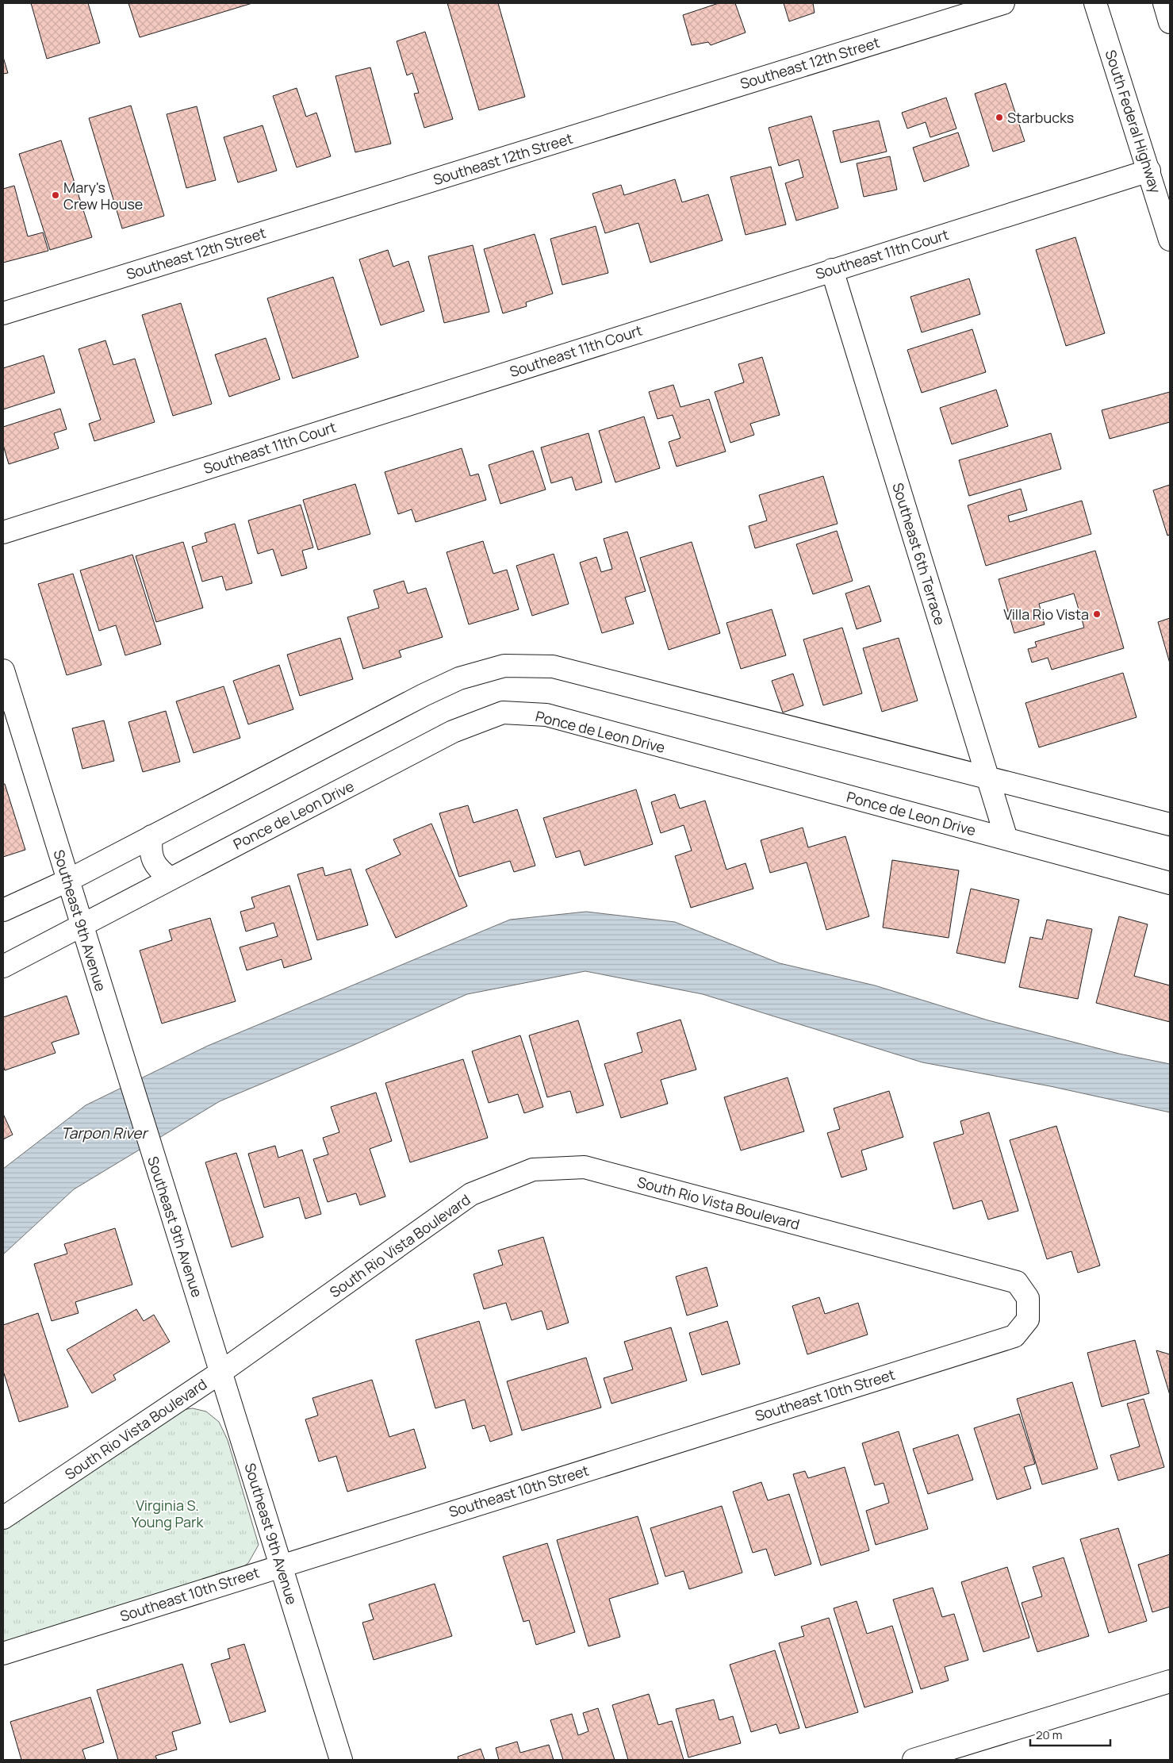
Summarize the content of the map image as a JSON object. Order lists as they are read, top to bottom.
{
  "streets": {
    "street": [
      "Southeast 12th Street",
      "South Federal Highway",
      "Southeast 11th Court",
      "Southeast 6th Terrace",
      "Ponce de Leon Drive",
      "Southeast 9th Avenue",
      "South Rio Vista Boulevard",
      "Southeast 10th Street"
    ]
  },
  "crossings": [
    ["South Federal Highway", "Southeast 11th Court"],
    ["Southeast 11th Court", "Southeast 6th Terrace"],
    ["Southeast 6th Terrace", "Ponce de Leon Drive"],
    ["Ponce de Leon Drive", "Southeast 9th Avenue"],
    ["Southeast 9th Avenue", "South Rio Vista Boulevard"],
    ["Southeast 9th Avenue", "Southeast 10th Street"],
    ["South Rio Vista Boulevard", "Southeast 10th Street"]
  ],
  "water": ["Tarpon River"],
  "parks": ["Virginia S. Young Park"],
  "places": ["Starbucks", "Mary's Crew House", "Villa Rio Vista"],
  "scale_bar": "20 m"
}
